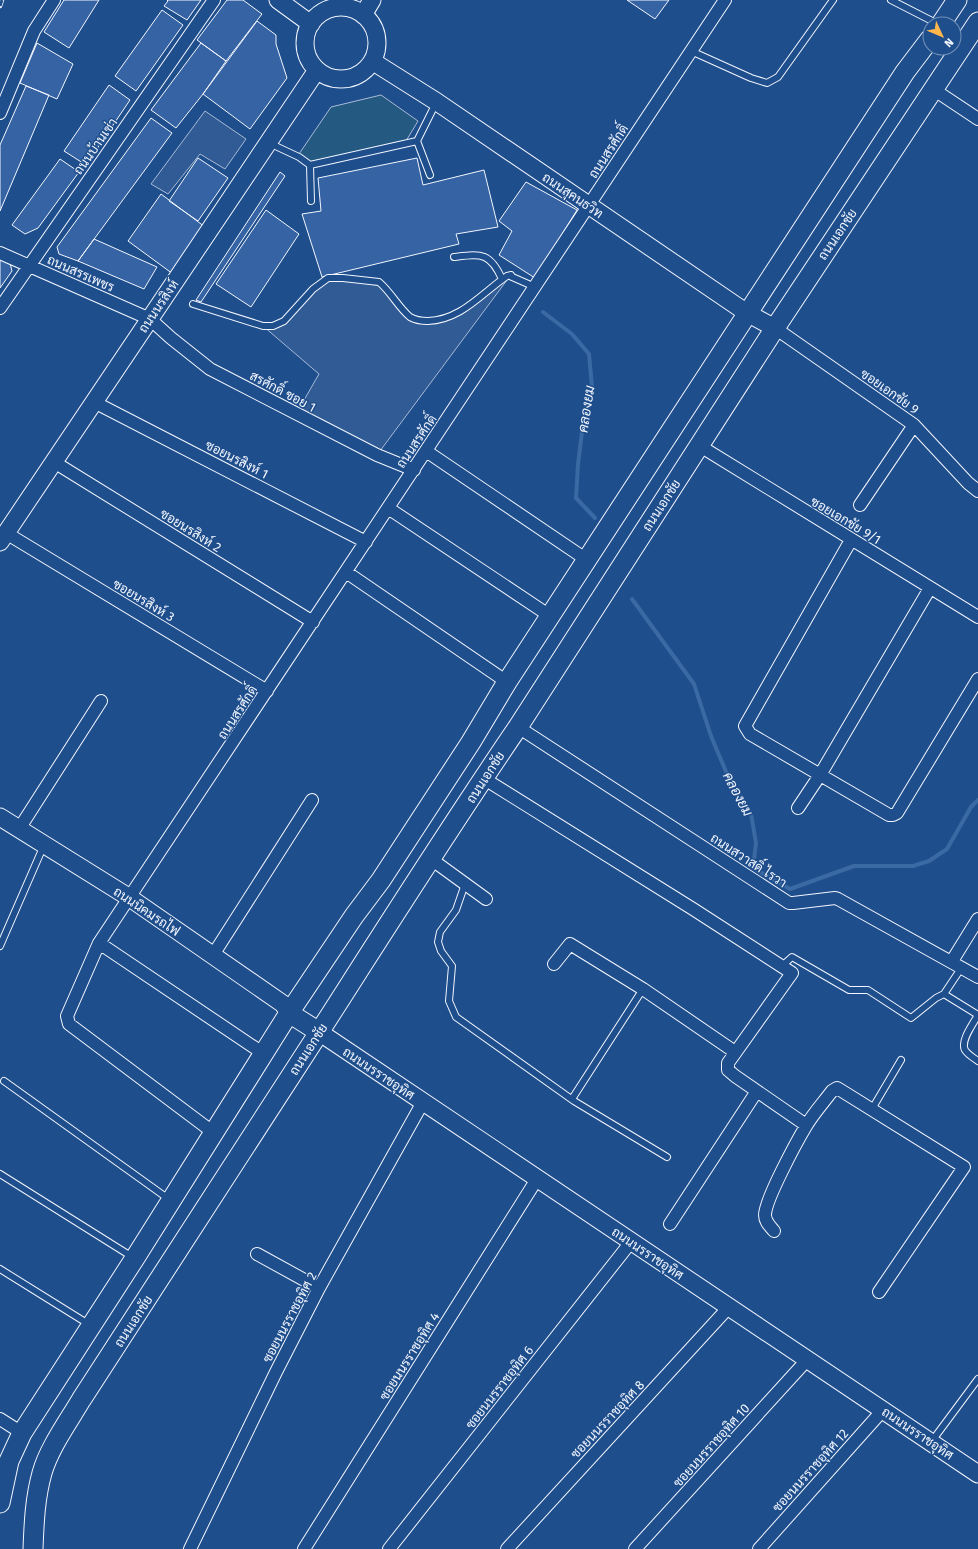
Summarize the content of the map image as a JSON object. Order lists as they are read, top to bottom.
{
  "streets": {
    "main road": ["ถนนเอกชัย"],
    "street": [
      "ถนนบ้านเช่า",
      "ถนนสรศักดิ์",
      "ถนนสุคนธวิท",
      "ถนนสรรเพชร",
      "ถนนนรสิงห์",
      "สรศักดิ์ ซอย 1",
      "ซอยเอกชัย 9",
      "ซอยนรสิงห์ 1",
      "ซอยเอกชัย 9/1",
      "ซอยนรสิงห์ 2",
      "ซอยนรสิงห์ 3",
      "ถนนสวาสดิ์ ไรวา",
      "ถนนนิคมรถไฟ",
      "ถนนนรราชอุทิศ",
      "ซอยนนรราชอุทิศ 2",
      "ซอยนนรราชอุทิศ 4",
      "ซอยนนรราชอุทิศ 6",
      "ซอยนนรราชอุทิศ 8",
      "ซอยนนรราชอุทิศ 10",
      "ซอยนนรราชอุทิศ 12"
    ]
  },
  "crossings": [
    ["ถนนบ้านเช่า", "ถนนสรรเพชร"],
    ["ถนนสรศักดิ์", "ถนนสุคนธวิท"],
    ["ถนนสรศักดิ์", "สรศักดิ์ ซอย 1"],
    ["ถนนสรศักดิ์", "ซอยนรสิงห์ 1"],
    ["ถนนสรศักดิ์", "ซอยนรสิงห์ 2"],
    ["ถนนสรศักดิ์", "ซอยนรสิงห์ 3"],
    ["ถนนสรศักดิ์", "ถนนนิคมรถไฟ"],
    ["ถนนสุคนธวิท", "ถนนเอกชัย"],
    ["ถนนสุคนธวิท", "ถนนนรสิงห์"],
    ["ถนนสุคนธวิท", "ซอยเอกชัย 9"],
    ["ถนนเอกชัย", "ซอยเอกชัย 9"],
    ["ถนนเอกชัย", "ซอยเอกชัย 9/1"],
    ["ถนนเอกชัย", "ถนนสวาสดิ์ ไรวา"],
    ["ถนนเอกชัย", "ถนนนรราชอุทิศ"],
    ["ถนนสรรเพชร", "ถนนนรสิงห์"],
    ["ถนนสรรเพชร", "สรศักดิ์ ซอย 1"],
    ["ถนนนรสิงห์", "สรศักดิ์ ซอย 1"],
    ["ถนนนรสิงห์", "ซอยนรสิงห์ 1"],
    ["ถนนนรสิงห์", "ซอยนรสิงห์ 2"],
    ["ถนนนรสิงห์", "ซอยนรสิงห์ 3"],
    ["ถนนนรราชอุทิศ", "ซอยนนรราชอุทิศ 2"],
    ["ถนนนรราชอุทิศ", "ซอยนนรราชอุทิศ 4"],
    ["ถนนนรราชอุทิศ", "ซอยนนรราชอุทิศ 6"],
    ["ถนนนรราชอุทิศ", "ซอยนนรราชอุทิศ 8"],
    ["ถนนนรราชอุทิศ", "ซอยนนรราชอุทิศ 10"],
    ["ถนนนรราชอุทิศ", "ซอยนนรราชอุทิศ 12"]
  ],
  "water": ["คลองยม"],
  "north": "bottom right"
}
